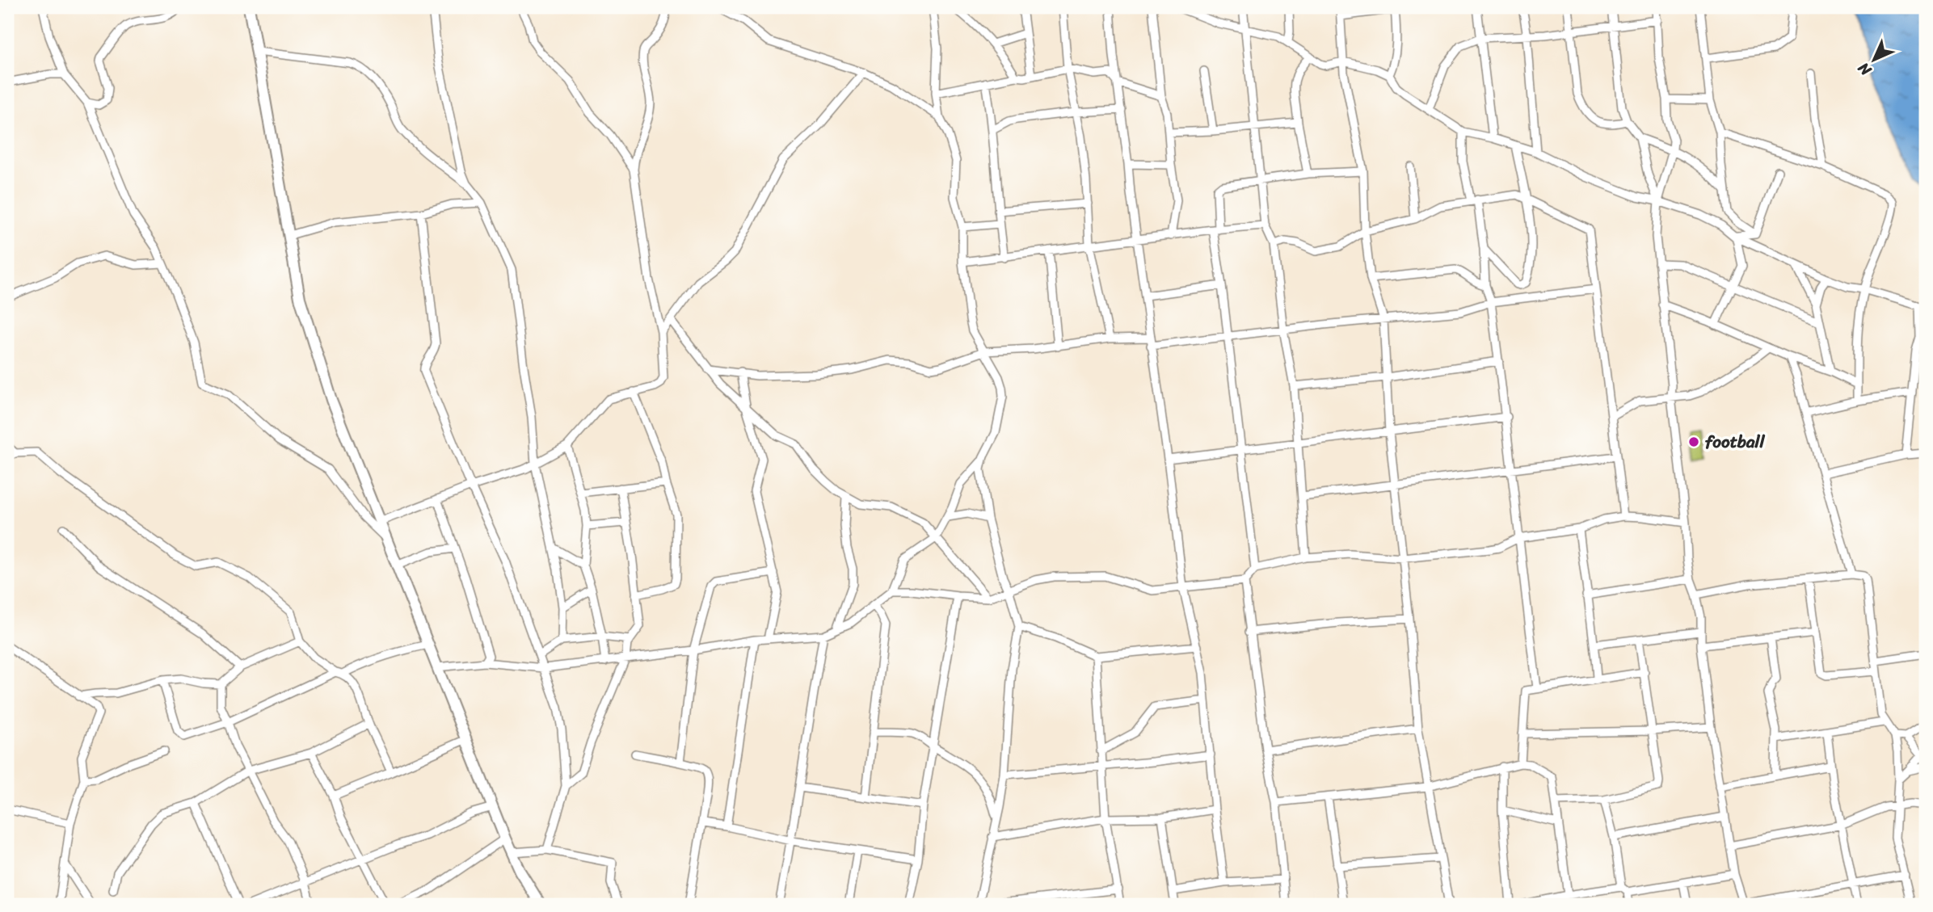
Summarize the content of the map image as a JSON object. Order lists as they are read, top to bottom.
{
  "places": ["football"],
  "north": "bottom left"
}
